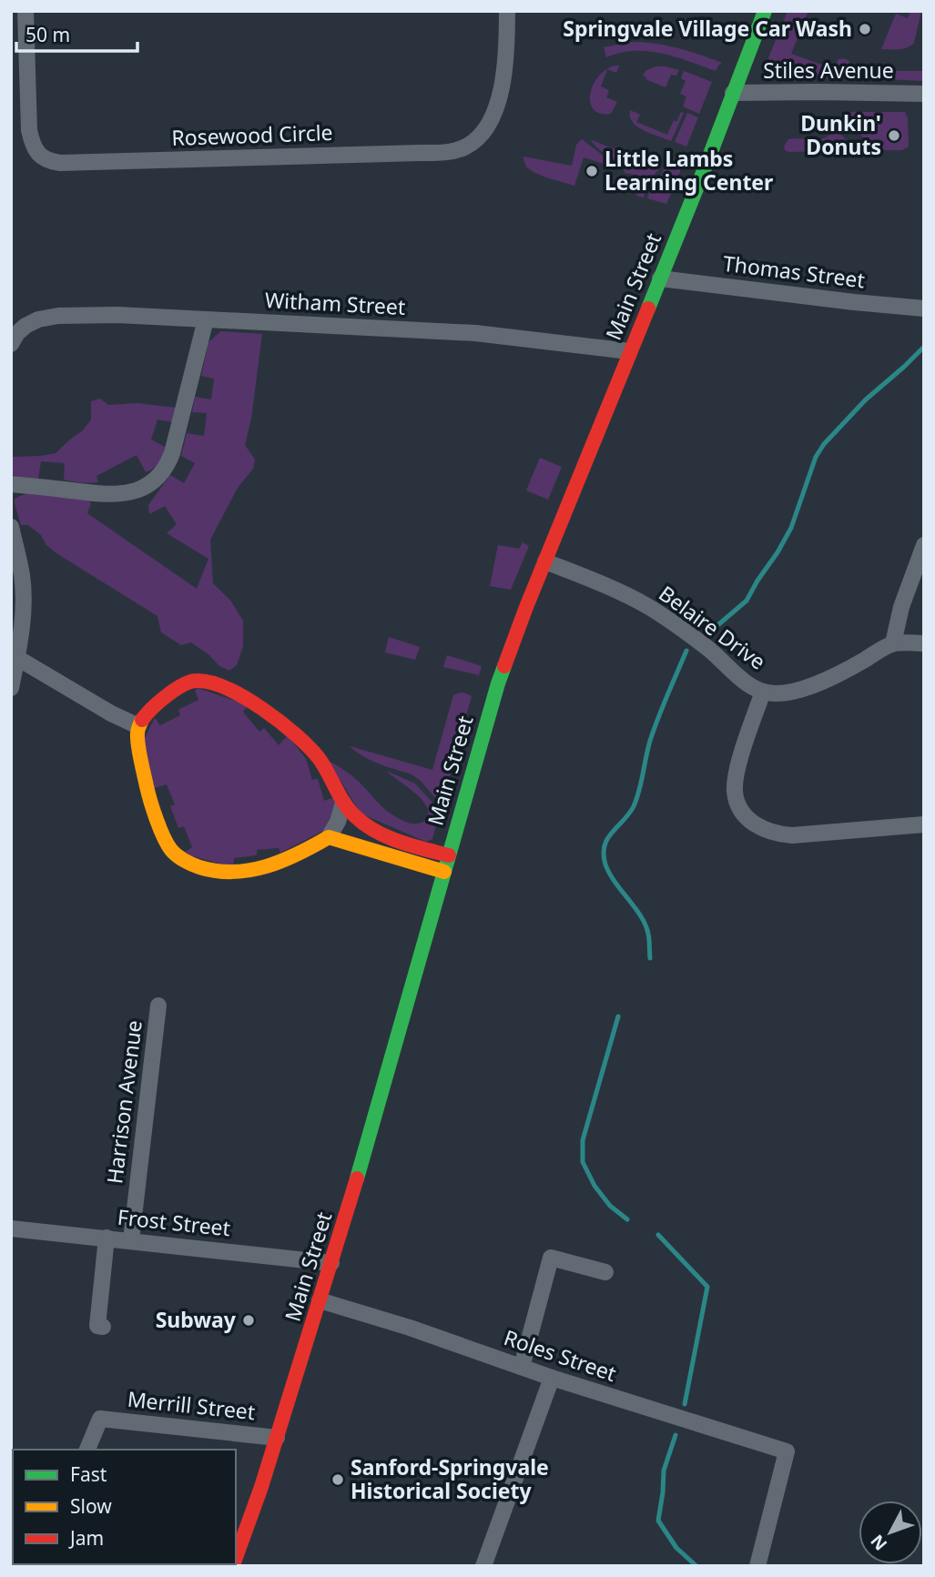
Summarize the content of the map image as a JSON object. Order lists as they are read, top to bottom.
{
  "streets": {
    "main road": ["Main Street"],
    "street": [
      "Stiles Avenue",
      "Rosewood Circle",
      "Thomas Street",
      "Witham Street",
      "Belaire Drive",
      "Harrison Avenue",
      "Frost Street",
      "Roles Street",
      "Merrill Street"
    ]
  },
  "crossings": [
    ["Stiles Avenue", "Main Street"],
    ["Thomas Street", "Main Street"],
    ["Main Street", "Witham Street"],
    ["Main Street", "Belaire Drive"],
    ["Main Street", "Frost Street"],
    ["Main Street", "Roles Street"],
    ["Main Street", "Merrill Street"],
    ["Harrison Avenue", "Frost Street"]
  ],
  "places": [
    "Springvale Village Car Wash",
    "Dunkin' Donuts",
    "Little Lambs Learning Center",
    "Subway",
    "Sanford-Springvale Historical Society"
  ],
  "legend": ["Fast", "Slow", "Jam"],
  "scale_bar": "50 m",
  "north": "bottom left"
}
